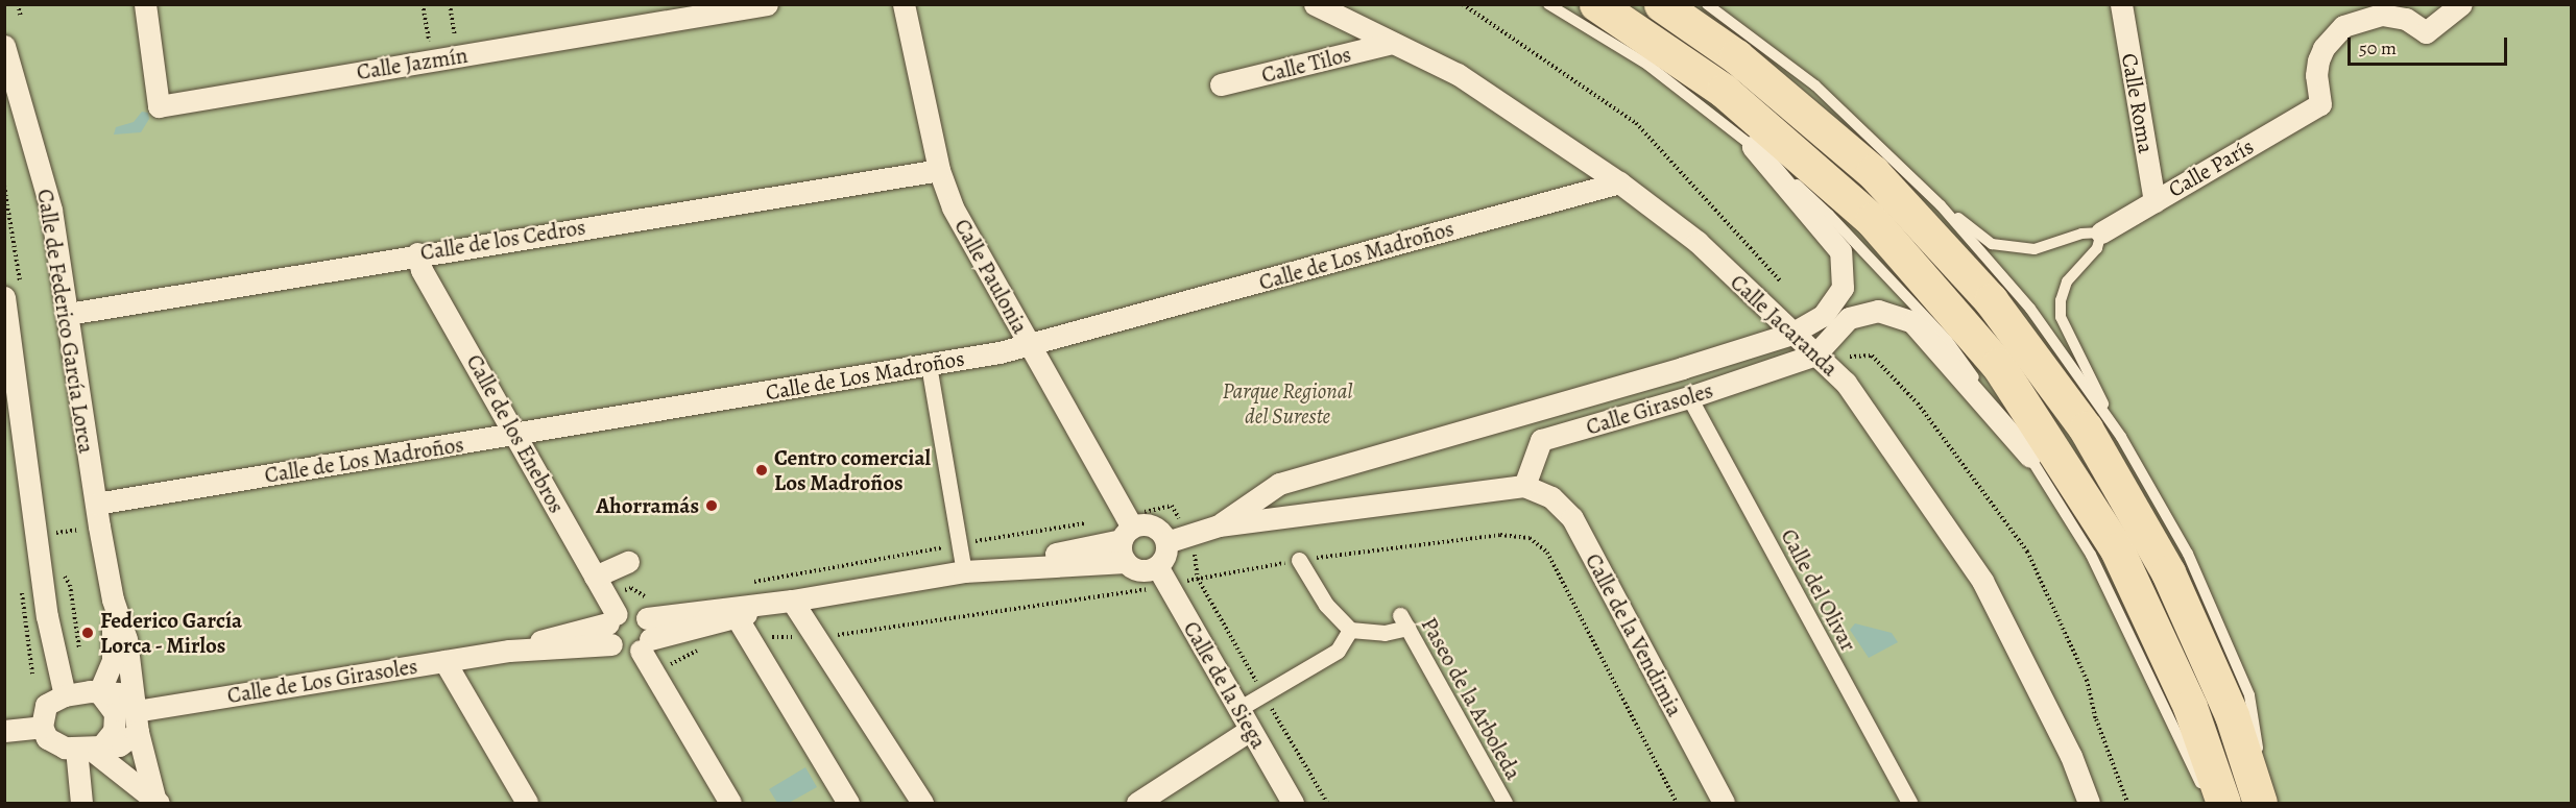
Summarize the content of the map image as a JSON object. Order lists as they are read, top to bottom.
{
  "streets": {
    "street": [
      "Calle Jazmín",
      "Calle Tilos",
      "Calle Roma",
      "Calle París",
      "Calle de los Cedros",
      "Calle de Los Madroños",
      "Calle Paulonia",
      "Calle de Federico García Lorca",
      "Calle Jacaranda",
      "Calle Girasoles",
      "Calle de los Enebros",
      "Calle del Olivar",
      "Calle de la Vendimia",
      "Calle de Los Girasoles",
      "Calle de la Siega",
      "Paseo de la Arboleda"
    ]
  },
  "crossings": [
    ["Calle Tilos", "Calle Jacaranda"],
    ["Calle Roma", "Calle París"],
    ["Calle de los Cedros", "Calle Paulonia"],
    ["Calle de los Cedros", "Calle de Federico García Lorca"],
    ["Calle de los Cedros", "Calle de los Enebros"],
    ["Calle de Los Madroños", "Calle Paulonia"],
    ["Calle de Los Madroños", "Calle de Federico García Lorca"],
    ["Calle de Los Madroños", "Calle Jacaranda"],
    ["Calle de Los Madroños", "Calle de los Enebros"],
    ["Calle Paulonia", "Calle Girasoles"],
    ["Calle Paulonia", "Calle de la Siega"],
    ["Calle de Federico García Lorca", "Calle de Los Girasoles"],
    ["Calle Jacaranda", "Calle Girasoles"],
    ["Calle Girasoles", "Calle del Olivar"],
    ["Calle Girasoles", "Calle de la Vendimia"],
    ["Calle Girasoles", "Calle de la Siega"],
    ["Calle de los Enebros", "Calle de Los Girasoles"]
  ],
  "parks": ["Parque Regional del Sureste"],
  "places": ["Centro comercial Los Madroños", "Ahorramás", "Federico García Lorca - Mirlos"],
  "scale_bar": "50 m"
}
